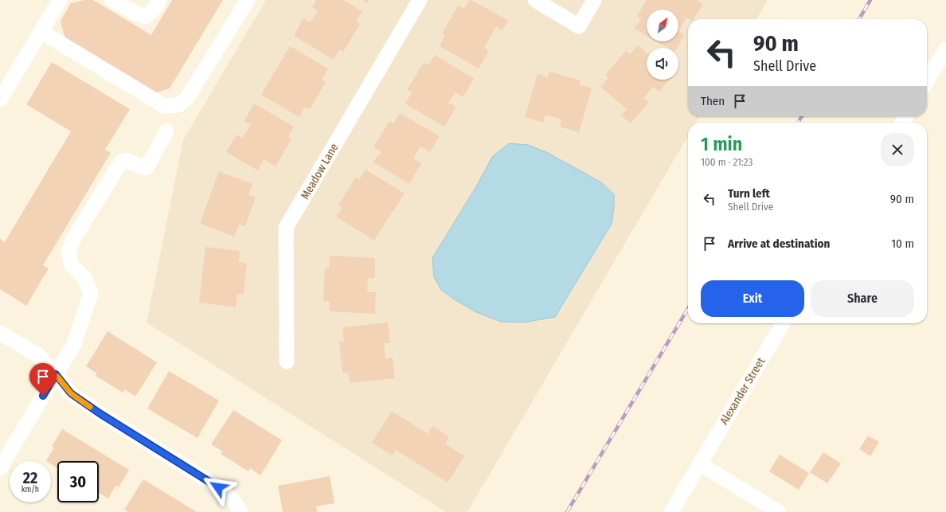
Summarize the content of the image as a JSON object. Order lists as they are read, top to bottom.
{
  "streets": {
    "street": ["Meadow Lane", "Alexander Street"]
  },
  "north": "top right",
  "page": {
    "turn": ["90 m", "Shell Drive"],
    "then": "Then",
    "heading": ["1 min", "100 m · 21:23"],
    "list": [
      {
        "name": "Turn left",
        "note": "Shell Drive",
        "value": "90 m"
      },
      {
        "name": "Arrive at destination",
        "value": "10 m"
      }
    ],
    "buttons": ["Exit", "Share"],
    "speed": "22 km/h",
    "limit": "30"
  }
}
